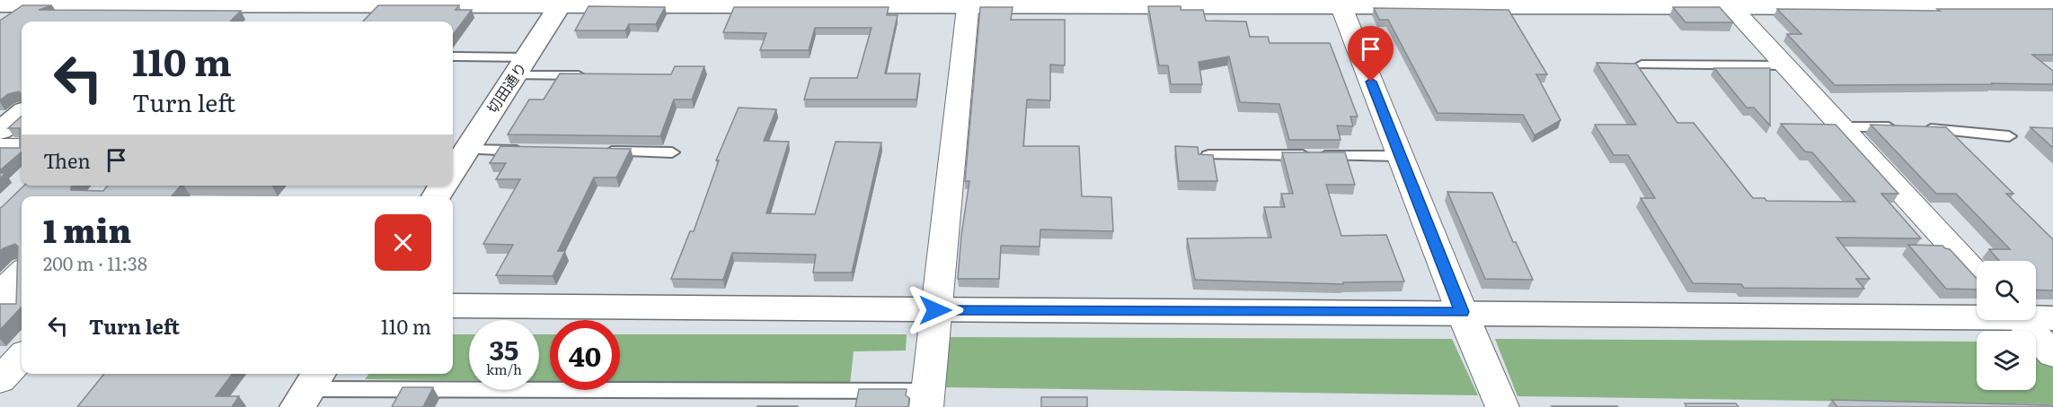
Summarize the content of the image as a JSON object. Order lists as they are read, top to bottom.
{
  "streets": {
    "street": ["切田通り"]
  },
  "page": {
    "turn": ["110 m", "Turn left"],
    "then": "Then",
    "heading": ["1 min", "200 m · 11:38"],
    "list": [
      {
        "name": "Turn left",
        "value": "110 m"
      }
    ],
    "speed": "35 km/h",
    "limit": "40"
  }
}
